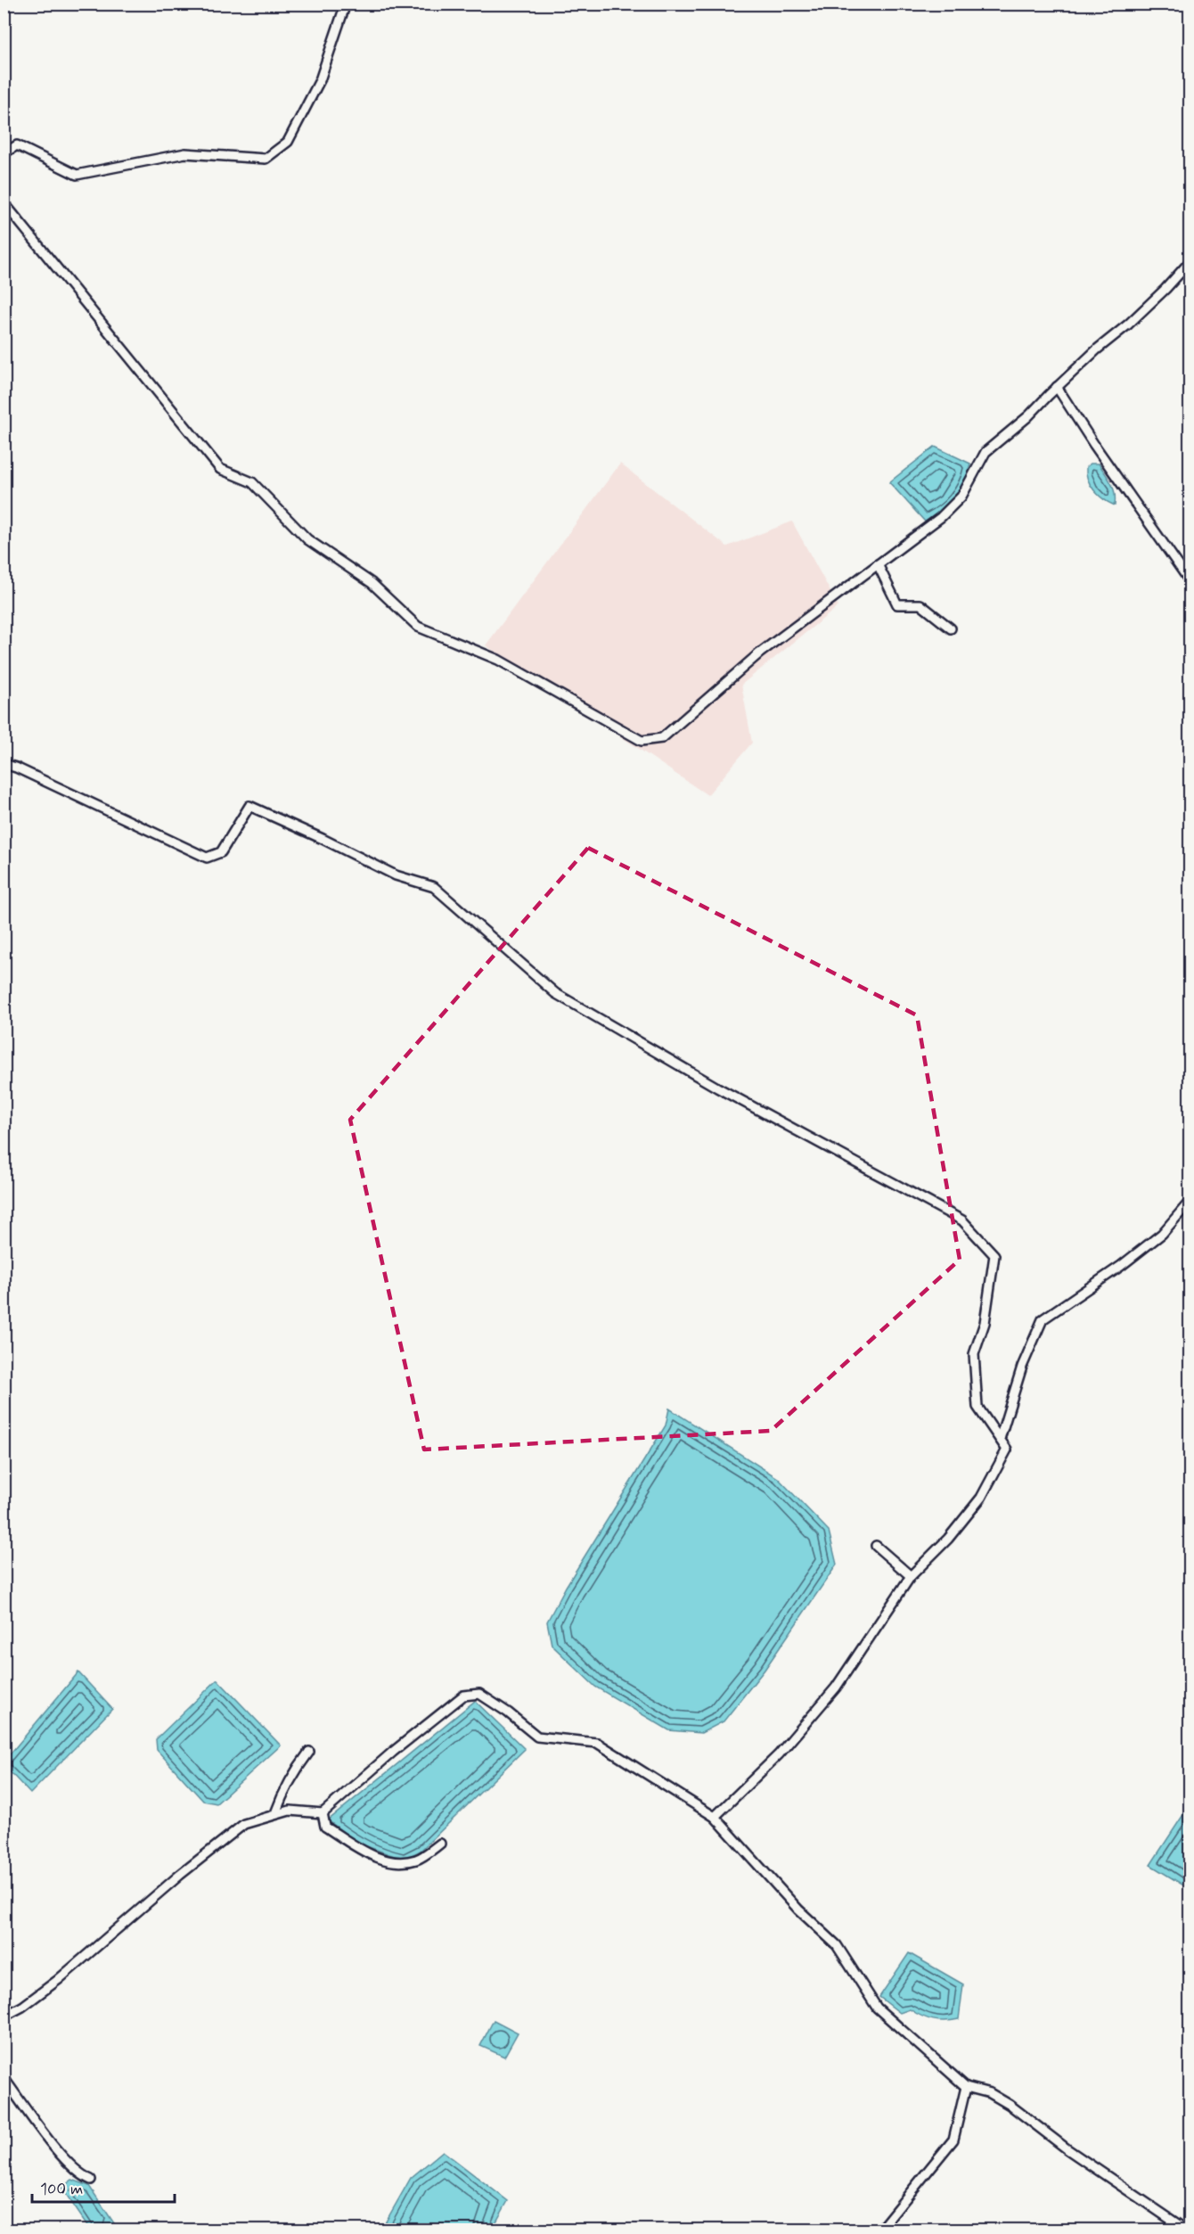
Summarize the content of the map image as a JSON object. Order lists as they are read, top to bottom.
{
  "scale_bar": "100 m"
}
